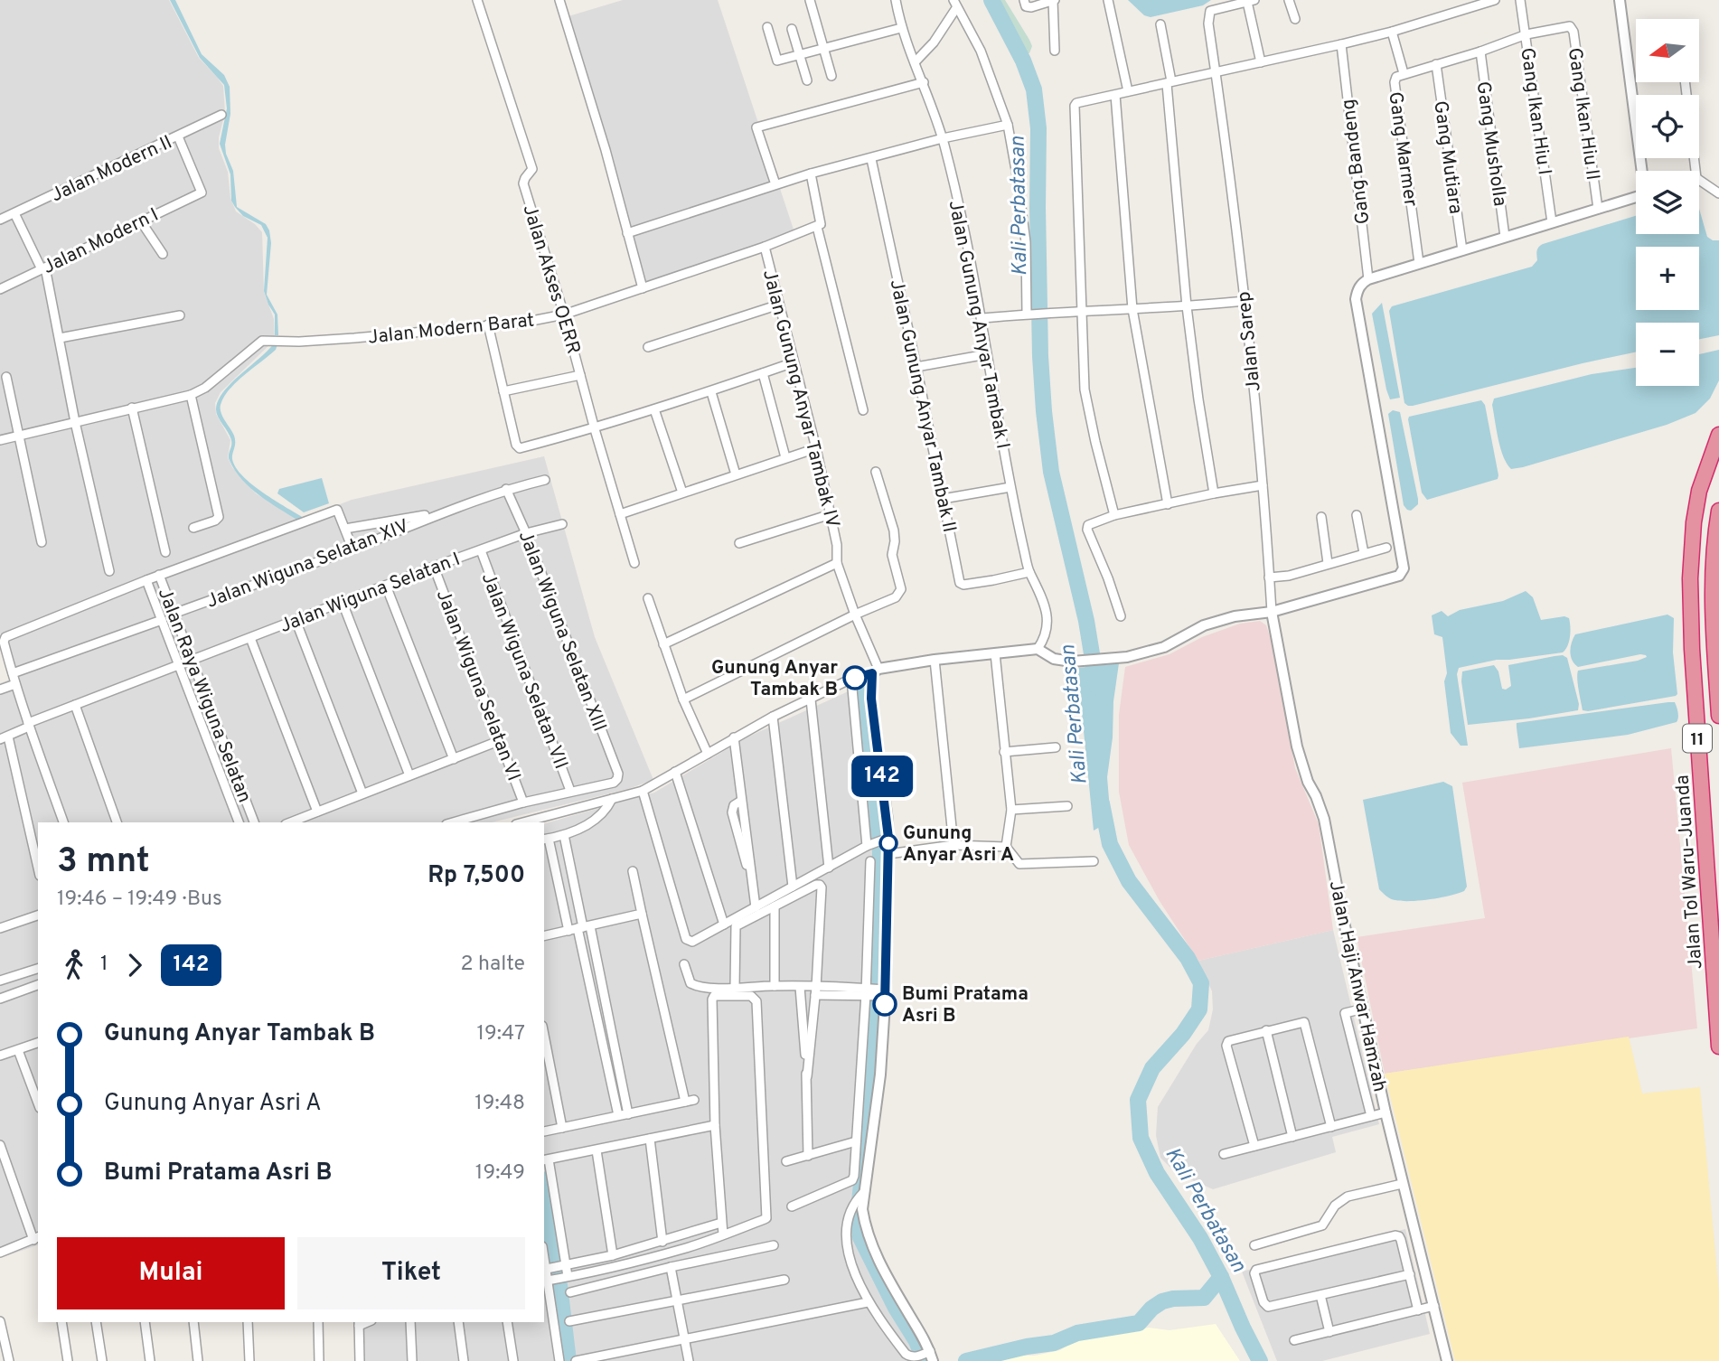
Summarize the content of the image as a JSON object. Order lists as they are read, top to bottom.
{
  "streets": {
    "highway": ["11", "Jalan Tol Waru–Juanda"],
    "street": [
      "Gang Ikan Hiu I",
      "Gang Ikan Hiu II",
      "Gang Musholla",
      "Gang Marmer",
      "Gang Mutiara",
      "Gang Bandeng",
      "Jalan Modern II",
      "Jalan Modern I",
      "Jalan Akses OERR",
      "Jalan Gunung Anyar Tambak I",
      "Jalan Modern Barat",
      "Jalan Sarep",
      "Jalan Gunung Anyar Tambak IV",
      "Jalan Gunung Anyar Tambak II",
      "Jalan Wiguna Selatan XIV",
      "Jalan Wiguna Selatan I",
      "Jalan Wiguna Selatan XIII",
      "Jalan Wiguna Selatan VII",
      "Jalan Wiguna Selatan VI",
      "Jalan Raya Wiguna Selatan",
      "Jalan Haji Anwar Hamzah"
    ]
  },
  "crossings": [
    ["Gang Ikan Hiu I", "Gang Ikan Hiu II"],
    ["Gang Ikan Hiu I", "Gang Marmer"],
    ["Gang Ikan Hiu II", "Gang Marmer"],
    ["Gang Musholla", "Gang Marmer"],
    ["Gang Marmer", "Gang Mutiara"],
    ["Jalan Modern II", "Jalan Modern I"],
    ["Jalan Akses OERR", "Jalan Modern Barat"],
    ["Jalan Gunung Anyar Tambak I", "Jalan Gunung Anyar Tambak II"],
    ["Jalan Modern Barat", "Jalan Gunung Anyar Tambak IV"],
    ["Jalan Sarep", "Jalan Haji Anwar Hamzah"],
    ["Jalan Wiguna Selatan XIV", "Jalan Wiguna Selatan XIII"],
    ["Jalan Wiguna Selatan XIV", "Jalan Raya Wiguna Selatan"],
    ["Jalan Wiguna Selatan I", "Jalan Wiguna Selatan XIII"],
    ["Jalan Wiguna Selatan I", "Jalan Wiguna Selatan VII"],
    ["Jalan Wiguna Selatan I", "Jalan Wiguna Selatan VI"],
    ["Jalan Wiguna Selatan I", "Jalan Raya Wiguna Selatan"],
    ["Jalan Wiguna Selatan XIII", "Jalan Wiguna Selatan VII"]
  ],
  "water": ["Kali Perbatasan"],
  "places": ["Gunung Anyar Tambak B", "Gunung Anyar Asri A", "Bumi Pratama Asri B"],
  "lines": ["bus line 142"],
  "north": "left",
  "page": {
    "on_map": "142",
    "map_buttons": ["+", "−"],
    "heading": ["3 mnt", "19:46 – 19:49 · Bus", "Rp 7,500"],
    "legs": ["1", "142", "2 halte"],
    "list": [
      {
        "name": "Gunung Anyar Tambak B",
        "value": "19:47"
      },
      {
        "name": "Gunung Anyar Asri A",
        "value": "19:48"
      },
      {
        "name": "Bumi Pratama Asri B",
        "value": "19:49"
      }
    ],
    "buttons": ["Mulai", "Tiket"]
  }
}
